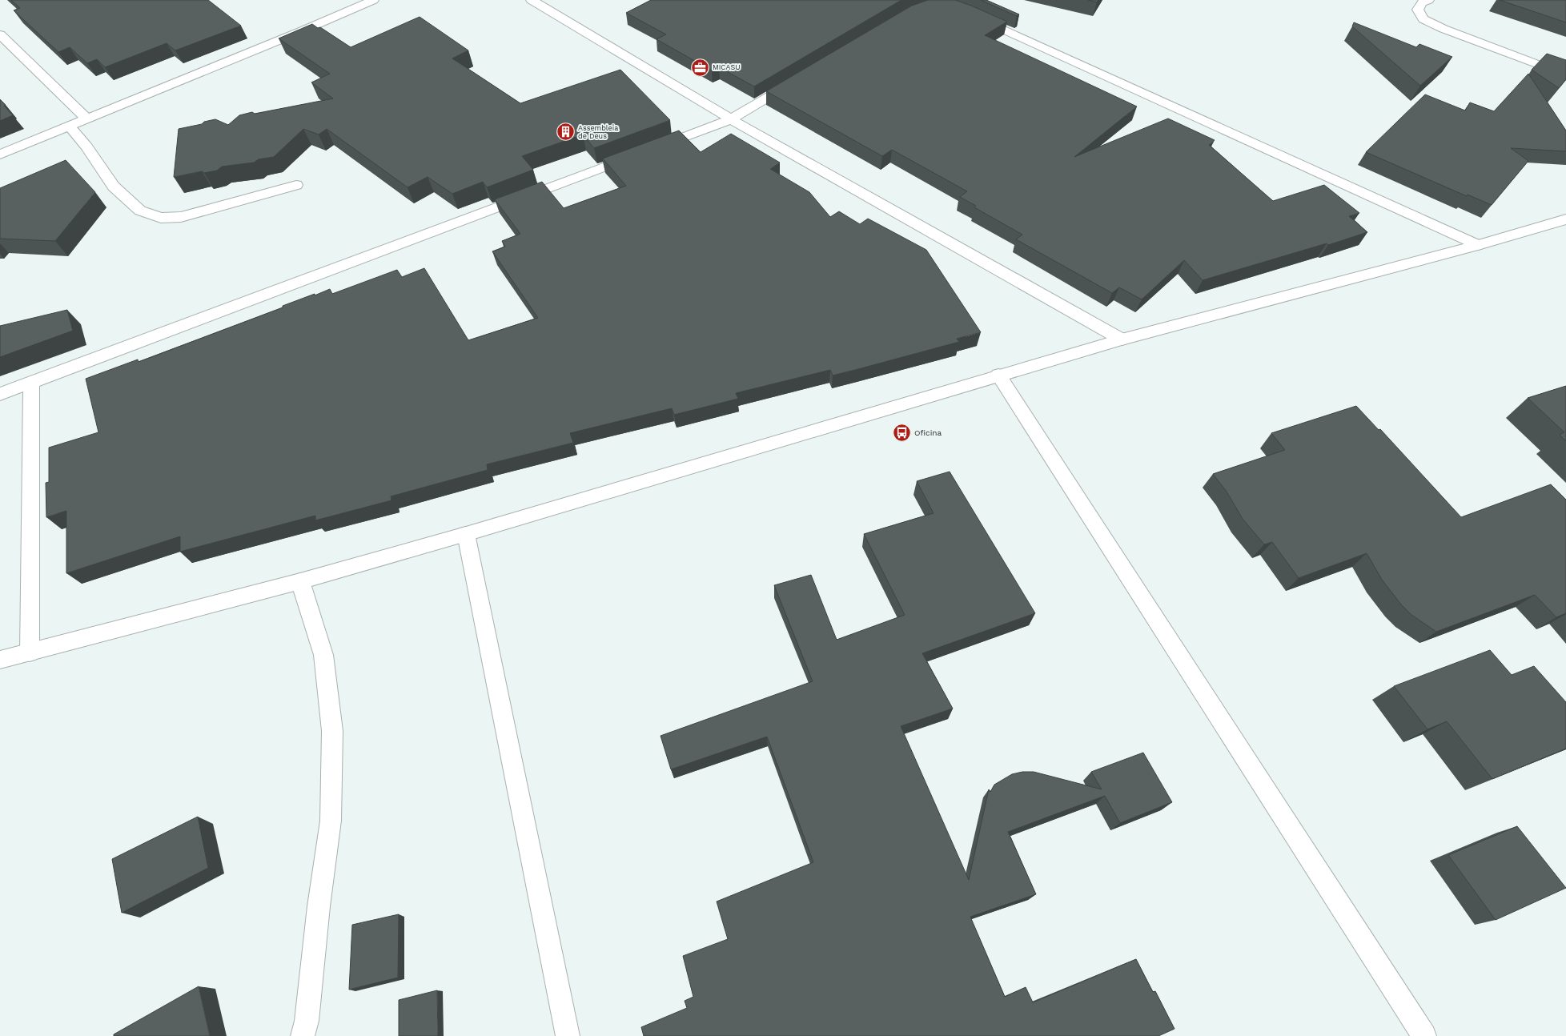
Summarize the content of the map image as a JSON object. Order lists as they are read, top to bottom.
{
  "places": {
    "office": ["MICASU"],
    "building": ["Assembleia de Deus"],
    "bus stop": ["Oficina"]
  }
}
